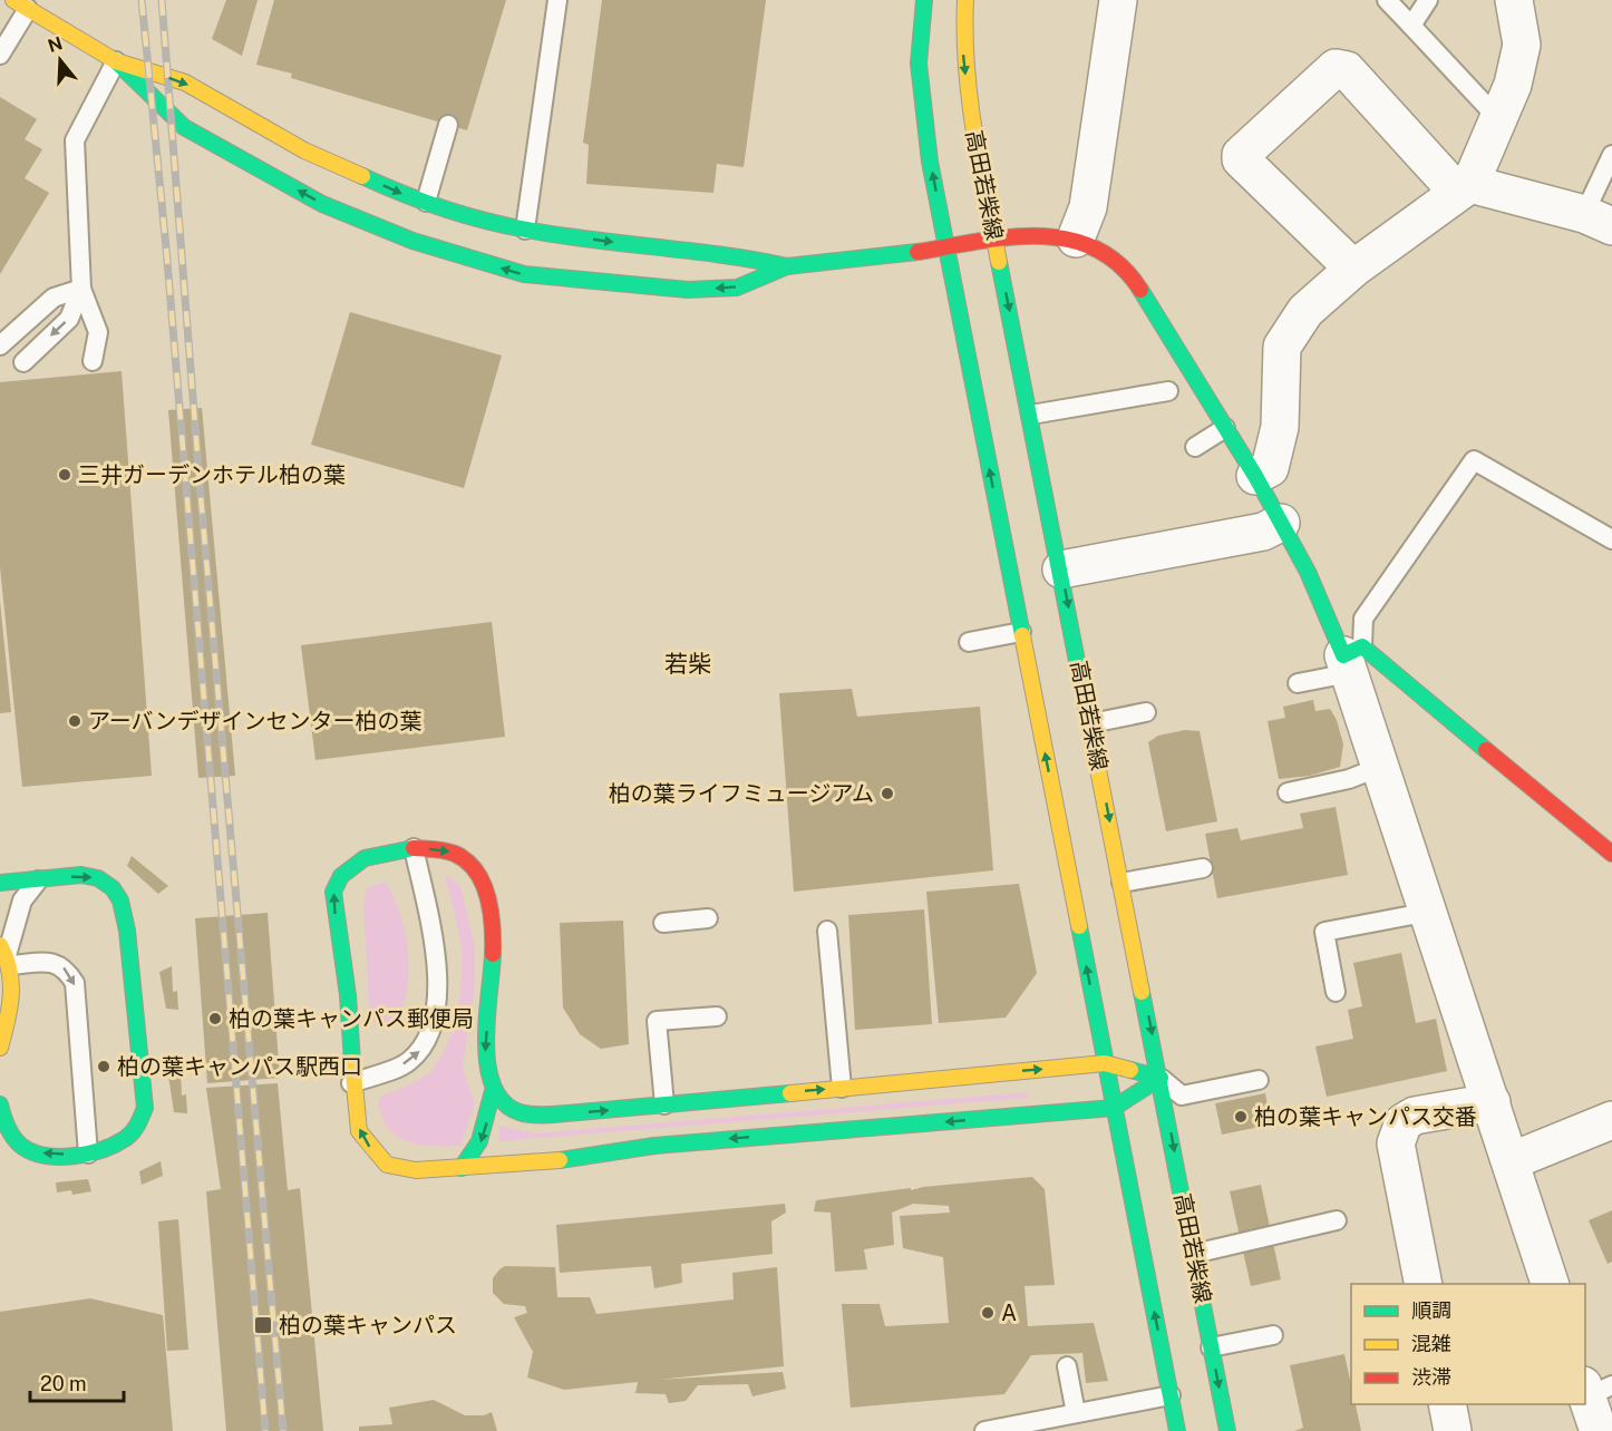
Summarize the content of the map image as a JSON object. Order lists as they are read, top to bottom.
{
  "streets": {
    "street": ["高田若柴線"]
  },
  "districts": ["若柴"],
  "places": {
    "other": [
      "三井ガーデンホテル柏の葉",
      "アーバンデザインセンター柏の葉",
      "柏の葉ライフミュージアム",
      "柏の葉キャンパス郵便局",
      "柏の葉キャンパス駅西口",
      "柏の葉キャンパス交番",
      "A"
    ],
    "transit": ["柏の葉キャンパス"]
  },
  "legend": ["順調", "混雑", "渋滞"],
  "scale_bar": "20 m",
  "north": "top"
}
